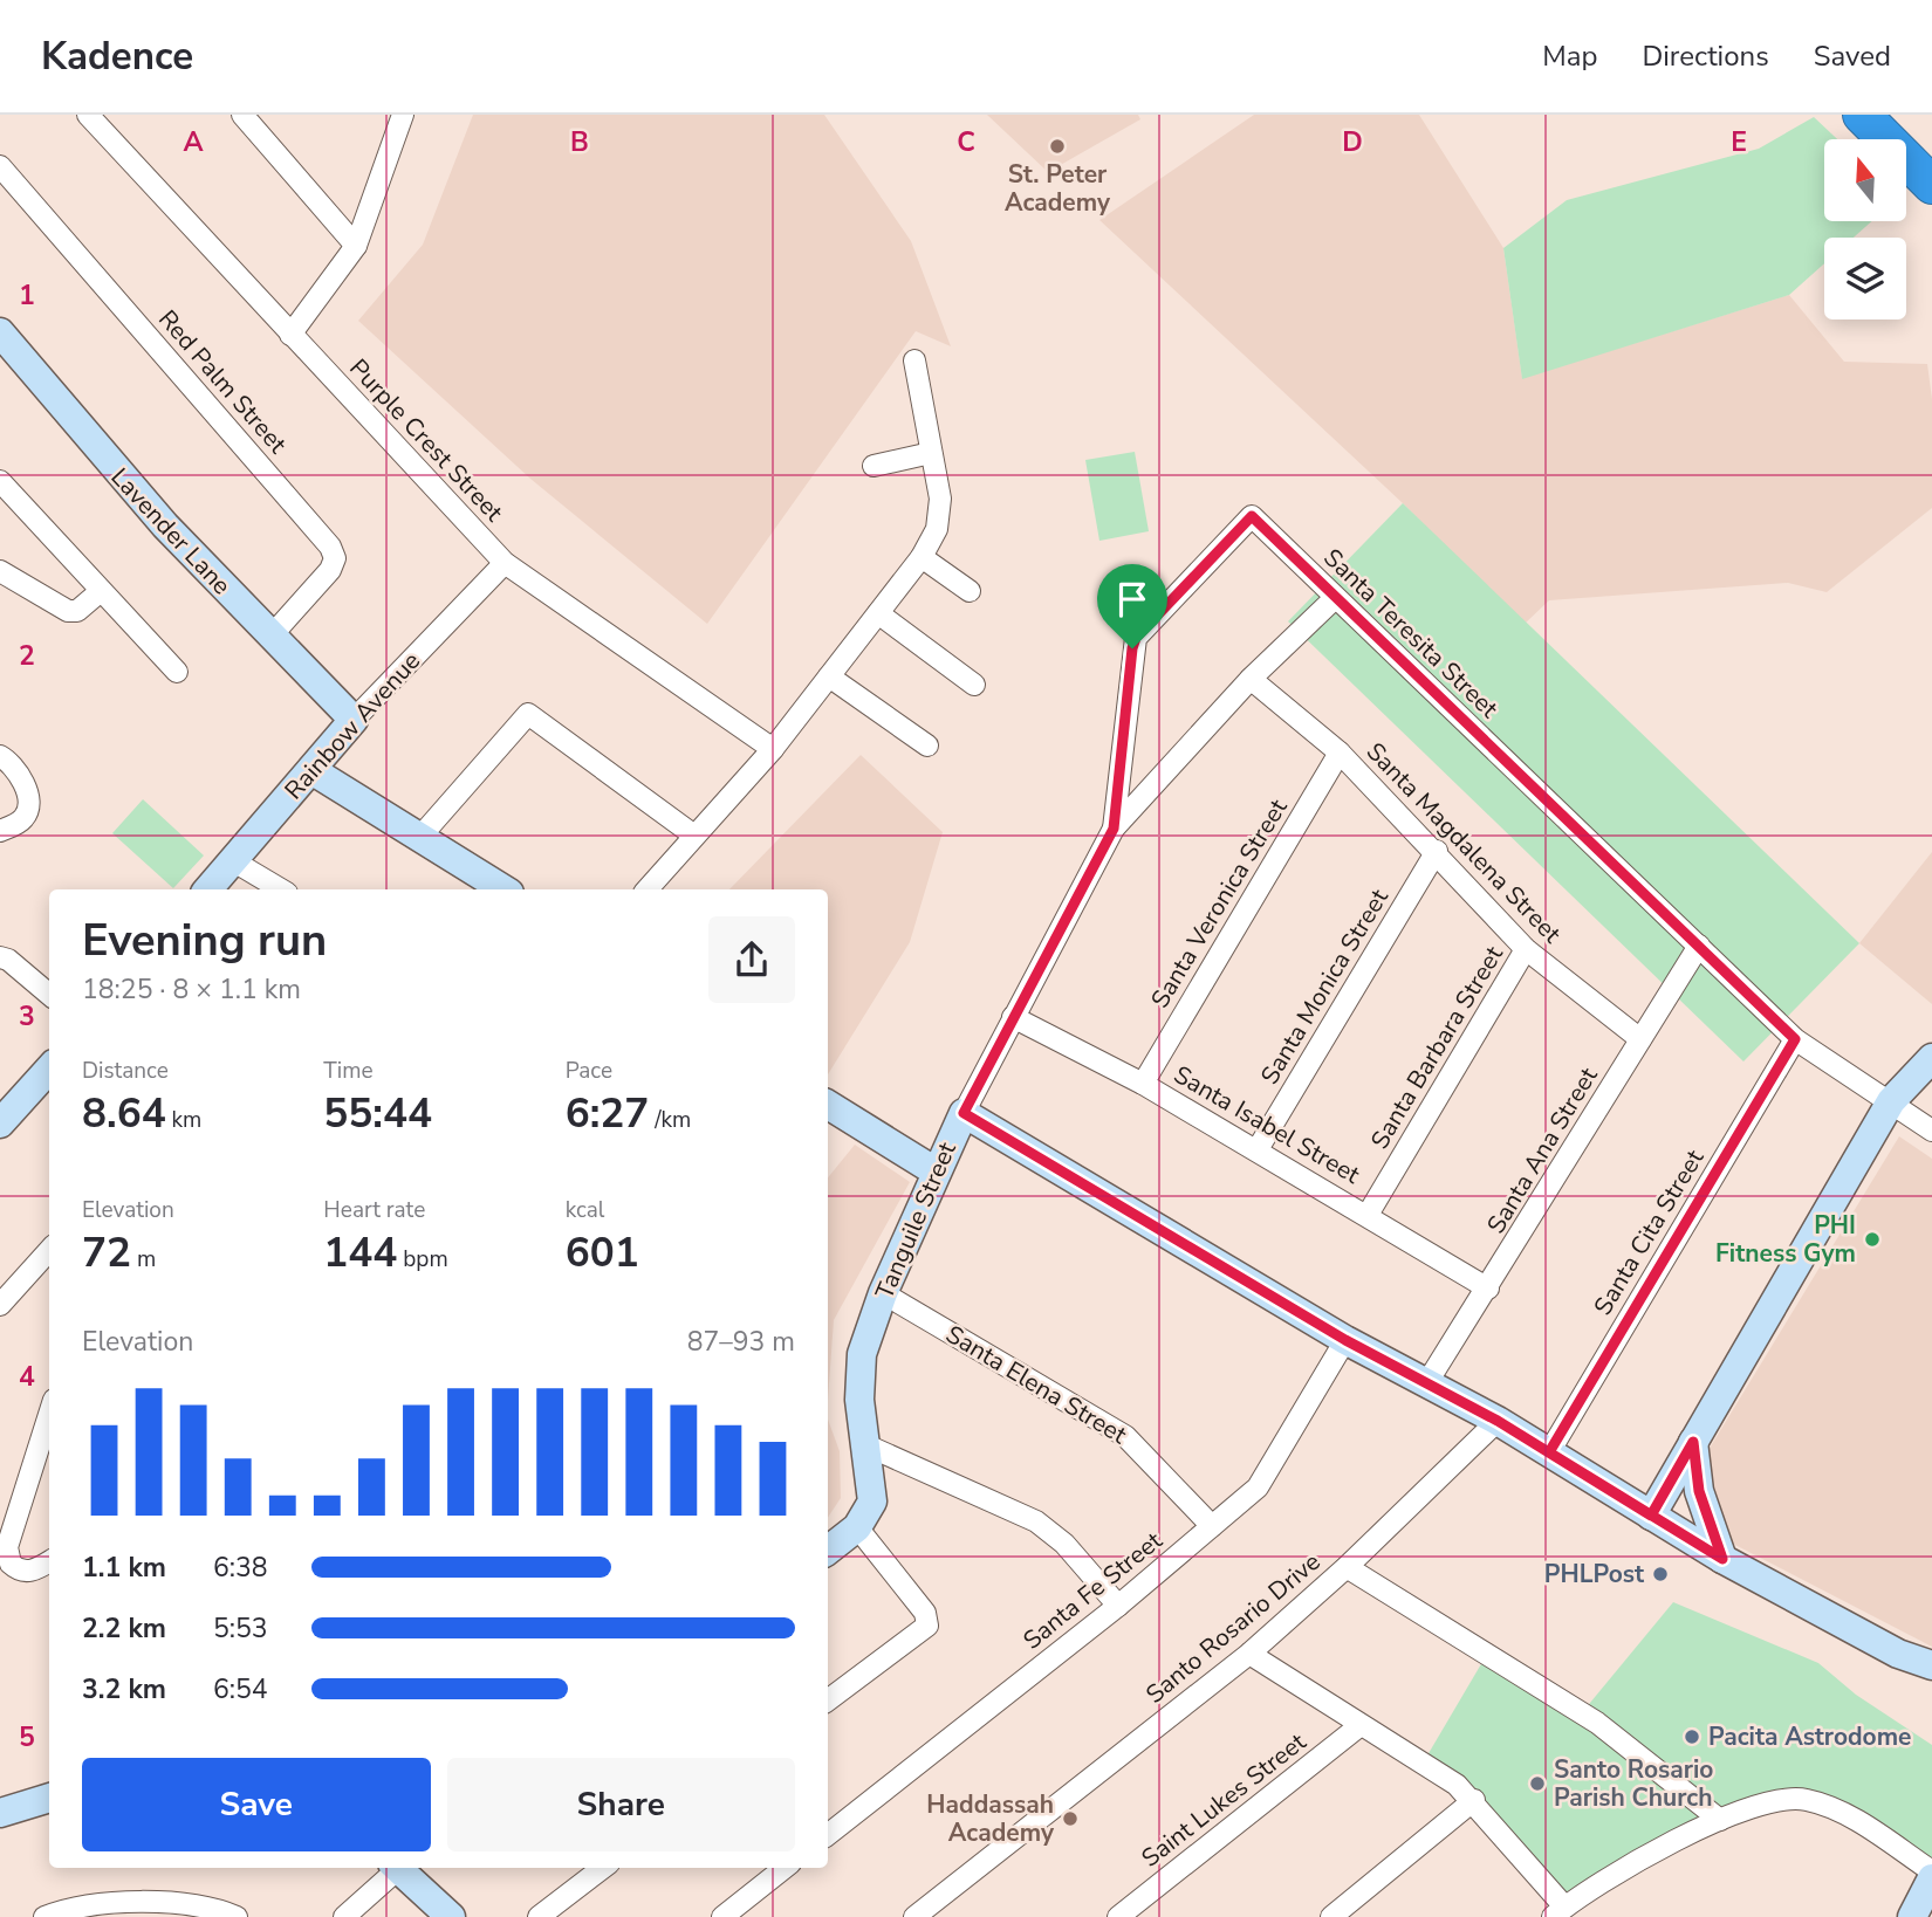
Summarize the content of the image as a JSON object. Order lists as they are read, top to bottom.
{
  "streets": {
    "street": [
      "Red Palm Street",
      "Purple Crest Street",
      "Lavender Lane",
      "Santa Teresita Street",
      "Rainbow Avenue",
      "Santa Magdalena Street",
      "Santa Veronica Street",
      "Santa Monica Street",
      "Santa Barbara Street",
      "Santa Isabel Street",
      "Santa Ana Street",
      "Tanguile Street",
      "Santa Cita Street",
      "Santa Elena Street",
      "Santa Fe Street",
      "Santo Rosario Drive",
      "Saint Lukes Street"
    ]
  },
  "crossings": [
    ["Red Palm Street", "Lavender Lane"],
    ["Purple Crest Street", "Rainbow Avenue"],
    ["Lavender Lane", "Rainbow Avenue"],
    ["Santa Teresita Street", "Santa Ana Street"],
    ["Santa Teresita Street", "Tanguile Street"],
    ["Santa Teresita Street", "Santa Cita Street"],
    ["Santa Magdalena Street", "Santa Veronica Street"],
    ["Santa Magdalena Street", "Santa Monica Street"],
    ["Santa Magdalena Street", "Santa Barbara Street"],
    ["Santa Magdalena Street", "Santa Ana Street"],
    ["Santa Magdalena Street", "Tanguile Street"],
    ["Santa Veronica Street", "Santa Isabel Street"],
    ["Santa Monica Street", "Santa Isabel Street"],
    ["Santa Barbara Street", "Santa Isabel Street"],
    ["Santa Isabel Street", "Santa Ana Street"],
    ["Santa Isabel Street", "Tanguile Street"],
    ["Tanguile Street", "Santa Elena Street"],
    ["Santa Elena Street", "Santa Fe Street"]
  ],
  "places": [
    "St. Peter Academy",
    "PHI Fitness Gym",
    "PHLPost",
    "Pacita Astrodome",
    "Santo Rosario Parish Church",
    "Haddassah Academy"
  ],
  "north": "top",
  "page": {
    "header": "Kadence",
    "nav": ["Map", "Directions", "Saved"],
    "heading": ["Evening run", "18:25 · 8 × 1.1 km"],
    "stats": [
      ["Distance", "8.64 km"],
      ["Time", "55:44"],
      ["Pace", "6:27 /km"],
      ["Elevation", "72 m"],
      ["Heart rate", "144 bpm"],
      ["kcal", "601"]
    ],
    "chart": ["Elevation", "87–93 m"],
    "list": [
      {
        "name": "1.1 km",
        "note": "6:38"
      },
      {
        "name": "2.2 km",
        "note": "5:53"
      },
      {
        "name": "3.2 km",
        "note": "6:54"
      }
    ],
    "buttons": ["Save", "Share"]
  },
  "grid": {
    "columns": [
      "A",
      "B",
      "C",
      "D",
      "E"
    ],
    "rows": [
      "1",
      "2",
      "3",
      "4",
      "5"
    ]
  }
}
